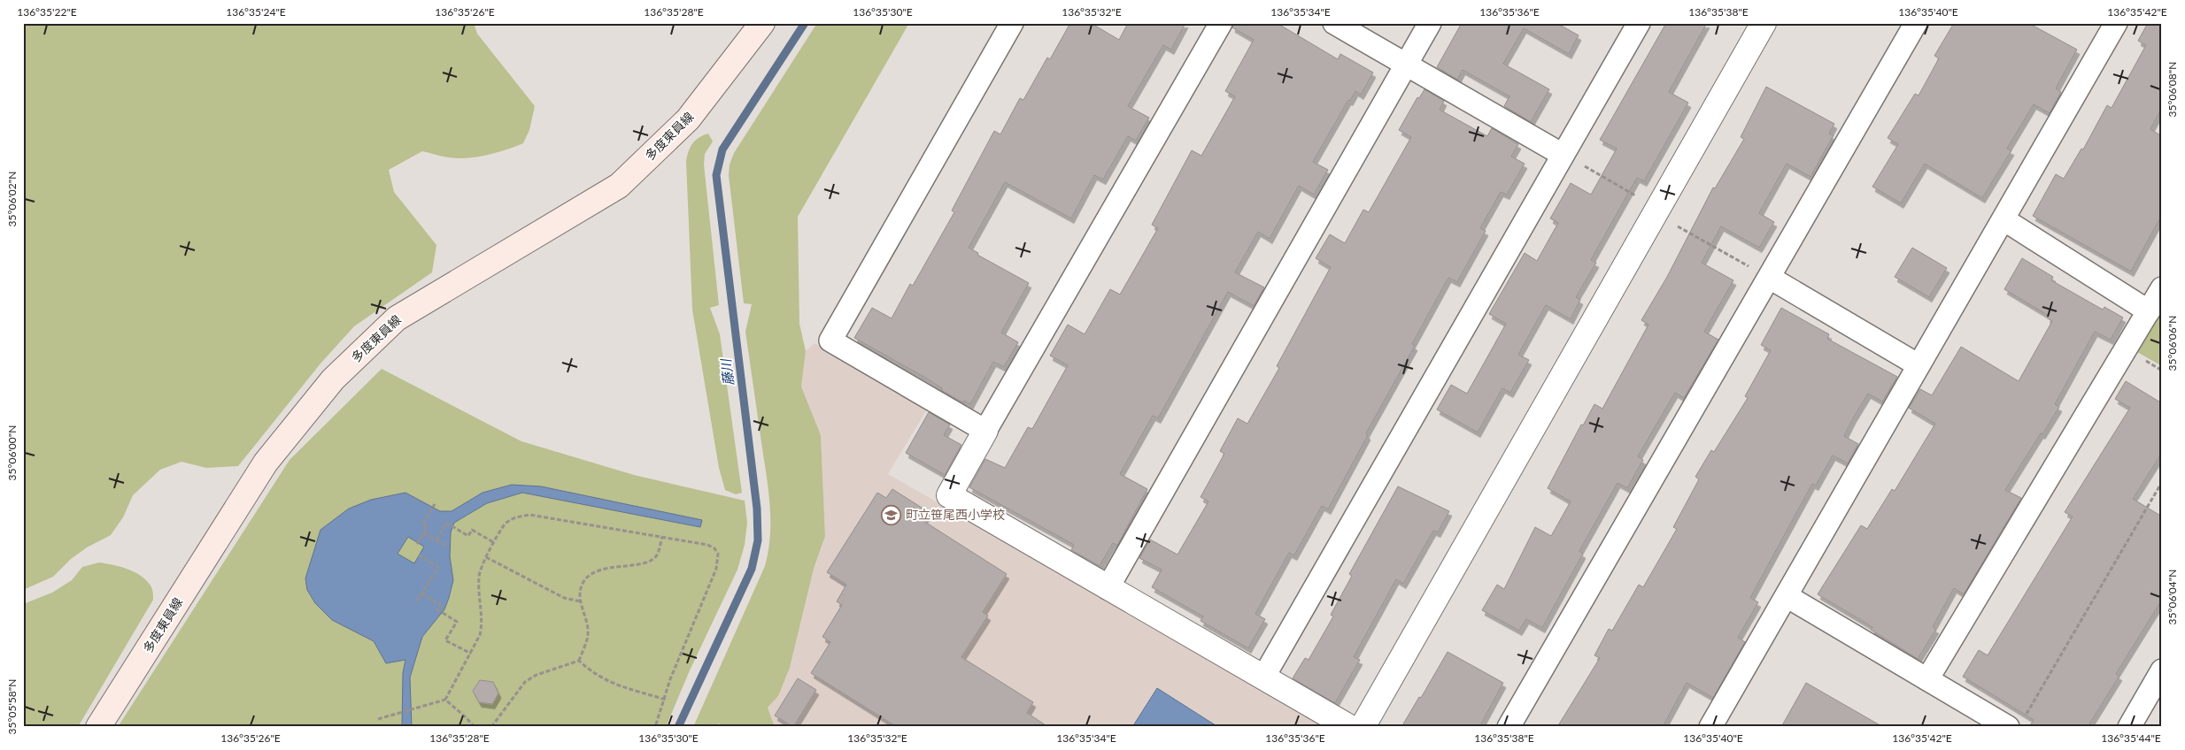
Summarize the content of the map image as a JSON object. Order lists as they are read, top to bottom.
{
  "streets": {
    "main road": ["多度東員線"]
  },
  "water": ["藤川"],
  "places": {
    "school or university": ["町立笹尾西小学校"]
  },
  "coordinates": [
    "136°35'22\"E",
    "136°35'24\"E",
    "136°35'26\"E",
    "136°35'28\"E",
    "136°35'30\"E",
    "136°35'32\"E",
    "136°35'34\"E",
    "136°35'36\"E",
    "136°35'38\"E",
    "136°35'40\"E",
    "136°35'42\"E",
    "35°06'08\"N",
    "35°06'02\"N",
    "35°06'06\"N",
    "35°06'00\"N",
    "35°06'04\"N",
    "35°05'58\"N",
    "136°35'44\"E"
  ]
}
